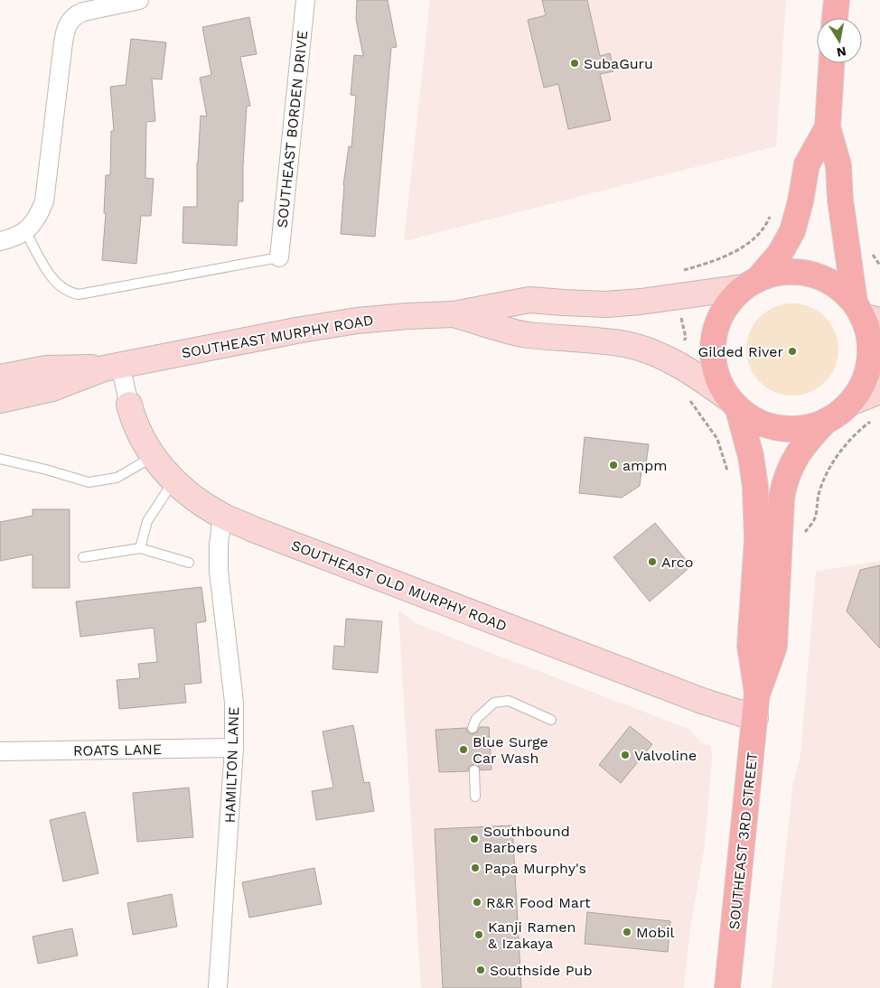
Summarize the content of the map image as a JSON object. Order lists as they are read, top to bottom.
{
  "streets": {
    "main road": ["SOUTHEAST MURPHY ROAD", "SOUTHEAST OLD MURPHY ROAD", "SOUTHEAST 3RD STREET"],
    "street": ["SOUTHEAST BORDEN DRIVE", "ROATS LANE", "HAMILTON LANE"]
  },
  "crossings": [
    ["SOUTHEAST MURPHY ROAD", "SOUTHEAST OLD MURPHY ROAD"],
    ["SOUTHEAST MURPHY ROAD", "SOUTHEAST 3RD STREET"],
    ["SOUTHEAST OLD MURPHY ROAD", "HAMILTON LANE"],
    ["SOUTHEAST OLD MURPHY ROAD", "SOUTHEAST 3RD STREET"],
    ["ROATS LANE", "HAMILTON LANE"]
  ],
  "places": [
    "SubaGuru",
    "Gilded River",
    "ampm",
    "Arco",
    "Blue Surge Car Wash",
    "Valvoline",
    "Southbound Barbers",
    "Papa Murphy's",
    "R&R Food Mart",
    "Mobil",
    "Kanji Ramen & Izakaya",
    "Southside Pub"
  ],
  "north": "bottom"
}
